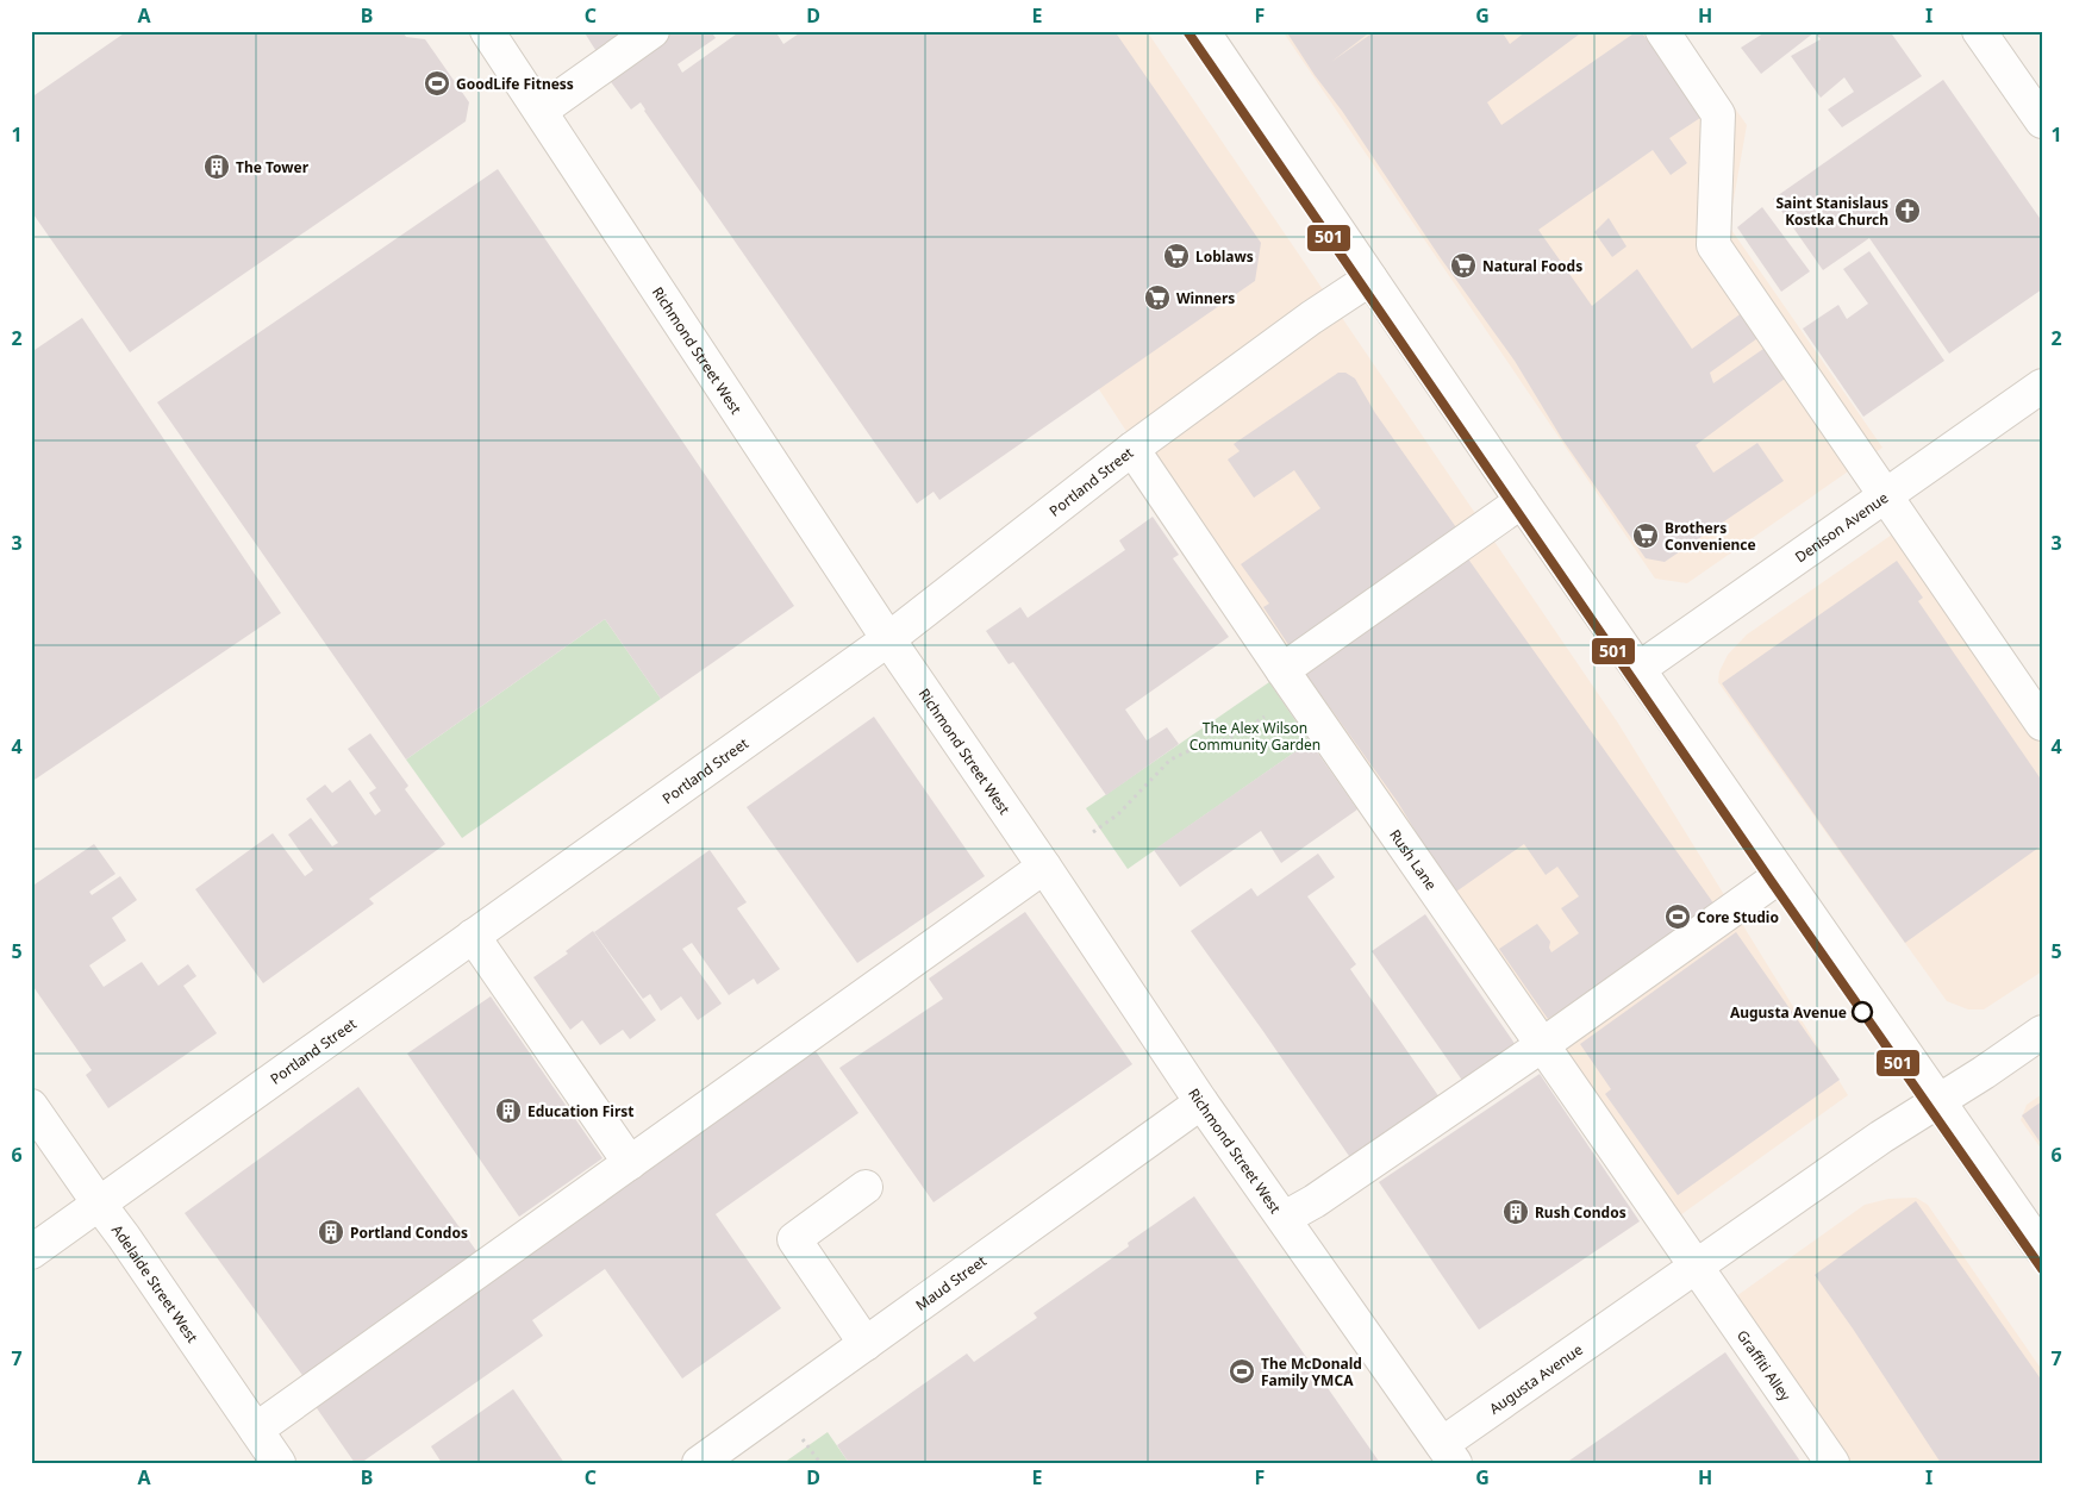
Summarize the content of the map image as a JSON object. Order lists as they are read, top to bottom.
{
  "streets": {
    "main road": [
      "Richmond Street West",
      "Portland Street",
      "Denison Avenue",
      "Rush Lane",
      "Maud Street",
      "Adelaide Street West",
      "Graffiti Alley",
      "Augusta Avenue"
    ]
  },
  "crossings": [
    ["Richmond Street West", "Portland Street"],
    ["Richmond Street West", "Maud Street"],
    ["Richmond Street West", "Augusta Avenue"],
    ["Portland Street", "Rush Lane"],
    ["Portland Street", "Adelaide Street West"],
    ["Rush Lane", "Graffiti Alley"],
    ["Rush Lane", "Augusta Avenue"],
    ["Graffiti Alley", "Augusta Avenue"]
  ],
  "parks": ["The Alex Wilson Community Garden"],
  "places": {
    "sports": ["GoodLife Fitness", "Core Studio", "The McDonald Family YMCA"],
    "building": [
      "The Tower",
      "Education First",
      "Rush Condos",
      "Portland Condos"
    ],
    "church": ["Saint Stanislaus Kostka Church"],
    "supermarket": [
      "Loblaws",
      "Natural Foods",
      "Winners",
      "Brothers Convenience"
    ],
    "other": ["Augusta Avenue"]
  },
  "lines": ["transit line 501"],
  "grid": {
    "columns": [
      "A",
      "B",
      "C",
      "D",
      "E",
      "F",
      "G",
      "H",
      "I"
    ],
    "rows": [
      "1",
      "2",
      "3",
      "4",
      "5",
      "6",
      "7"
    ]
  }
}
